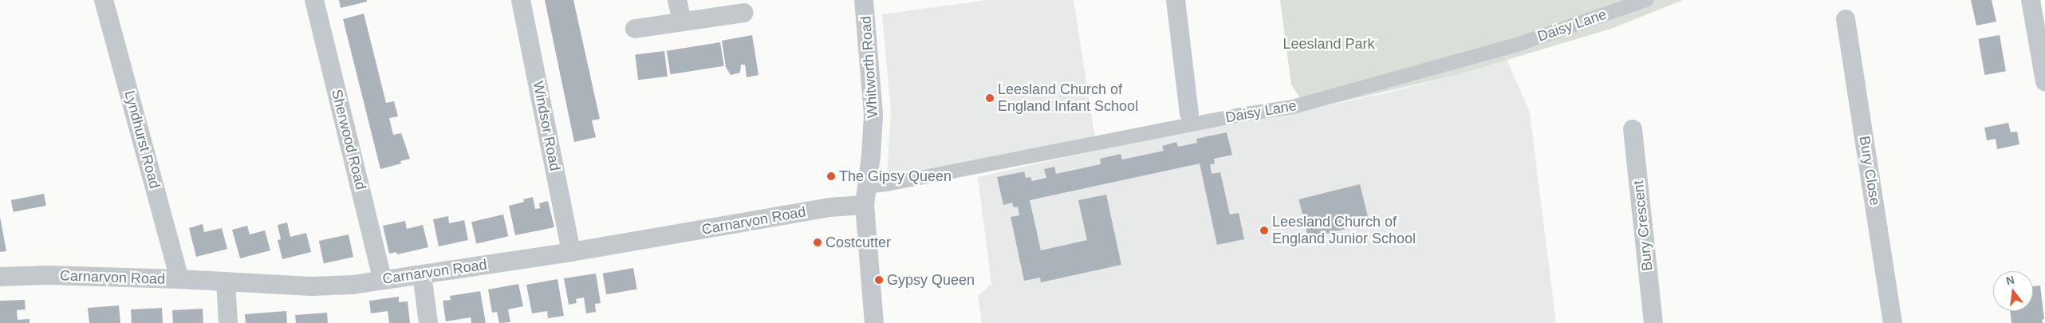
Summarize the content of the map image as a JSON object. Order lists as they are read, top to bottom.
{
  "streets": {
    "street": [
      "Daisy Lane",
      "Whitworth Road",
      "Windsor Road",
      "Lyndhurst Road",
      "Sherwood Road",
      "Bury Close",
      "Carnarvon Road",
      "Bury Crescent"
    ]
  },
  "crossings": [
    ["Daisy Lane", "Whitworth Road"],
    ["Daisy Lane", "Carnarvon Road"],
    ["Whitworth Road", "Carnarvon Road"],
    ["Windsor Road", "Carnarvon Road"],
    ["Lyndhurst Road", "Carnarvon Road"],
    ["Sherwood Road", "Carnarvon Road"]
  ],
  "parks": ["Leesland Park"],
  "places": [
    "Leesland Church of England Infant School",
    "The Gipsy Queen",
    "Leesland Church of England Junior School",
    "Costcutter",
    "Gypsy Queen"
  ],
  "north": "top"
}
